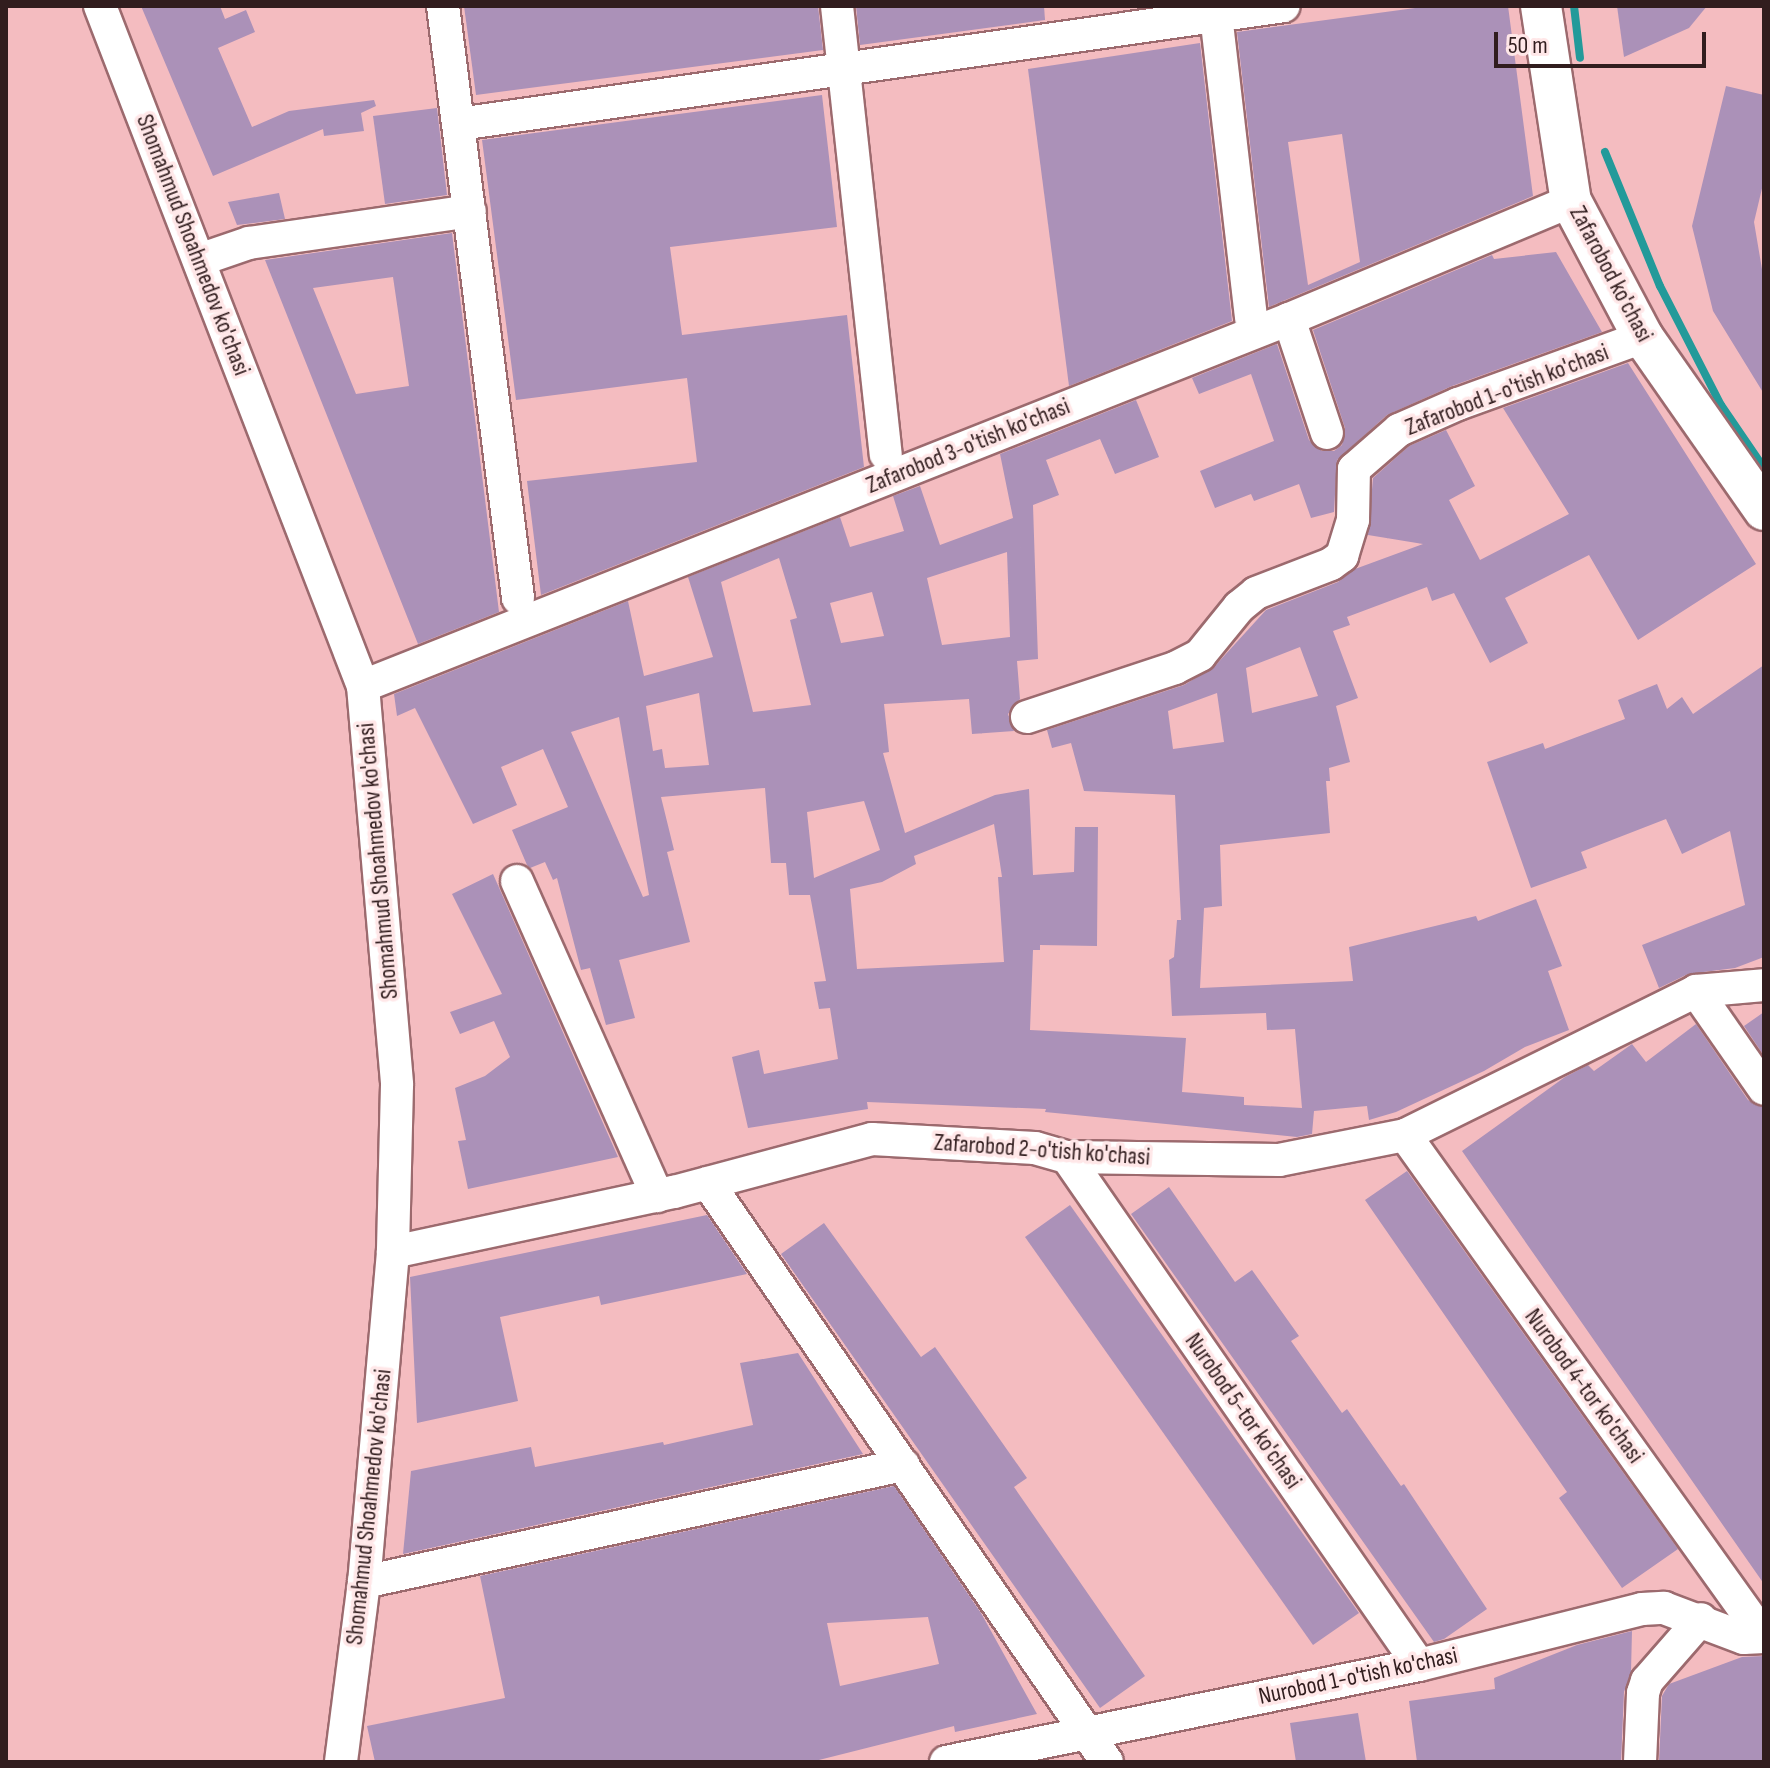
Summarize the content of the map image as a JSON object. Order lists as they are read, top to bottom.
{
  "streets": {
    "street": [
      "Shomahmud Shoahmedov ko'chasi",
      "Zafarobod ko'chasi",
      "Zafarobod 1-o'tish ko'chasi",
      "Zafarobod 3-o'tish ko'chasi",
      "Zafarobod 2-o'tish ko'chasi",
      "Nurobod 4-tor ko'chasi",
      "Nurobod 5-tor ko'chasi",
      "Nurobod 1-o'tish ko'chasi"
    ]
  },
  "crossings": [
    ["Shomahmud Shoahmedov ko'chasi", "Zafarobod 3-o'tish ko'chasi"],
    ["Shomahmud Shoahmedov ko'chasi", "Zafarobod 2-o'tish ko'chasi"],
    ["Zafarobod ko'chasi", "Zafarobod 1-o'tish ko'chasi"],
    ["Zafarobod ko'chasi", "Zafarobod 3-o'tish ko'chasi"],
    ["Zafarobod 2-o'tish ko'chasi", "Nurobod 4-tor ko'chasi"],
    ["Zafarobod 2-o'tish ko'chasi", "Nurobod 5-tor ko'chasi"],
    ["Nurobod 4-tor ko'chasi", "Nurobod 1-o'tish ko'chasi"],
    ["Nurobod 5-tor ko'chasi", "Nurobod 1-o'tish ko'chasi"]
  ],
  "scale_bar": "50 m"
}
